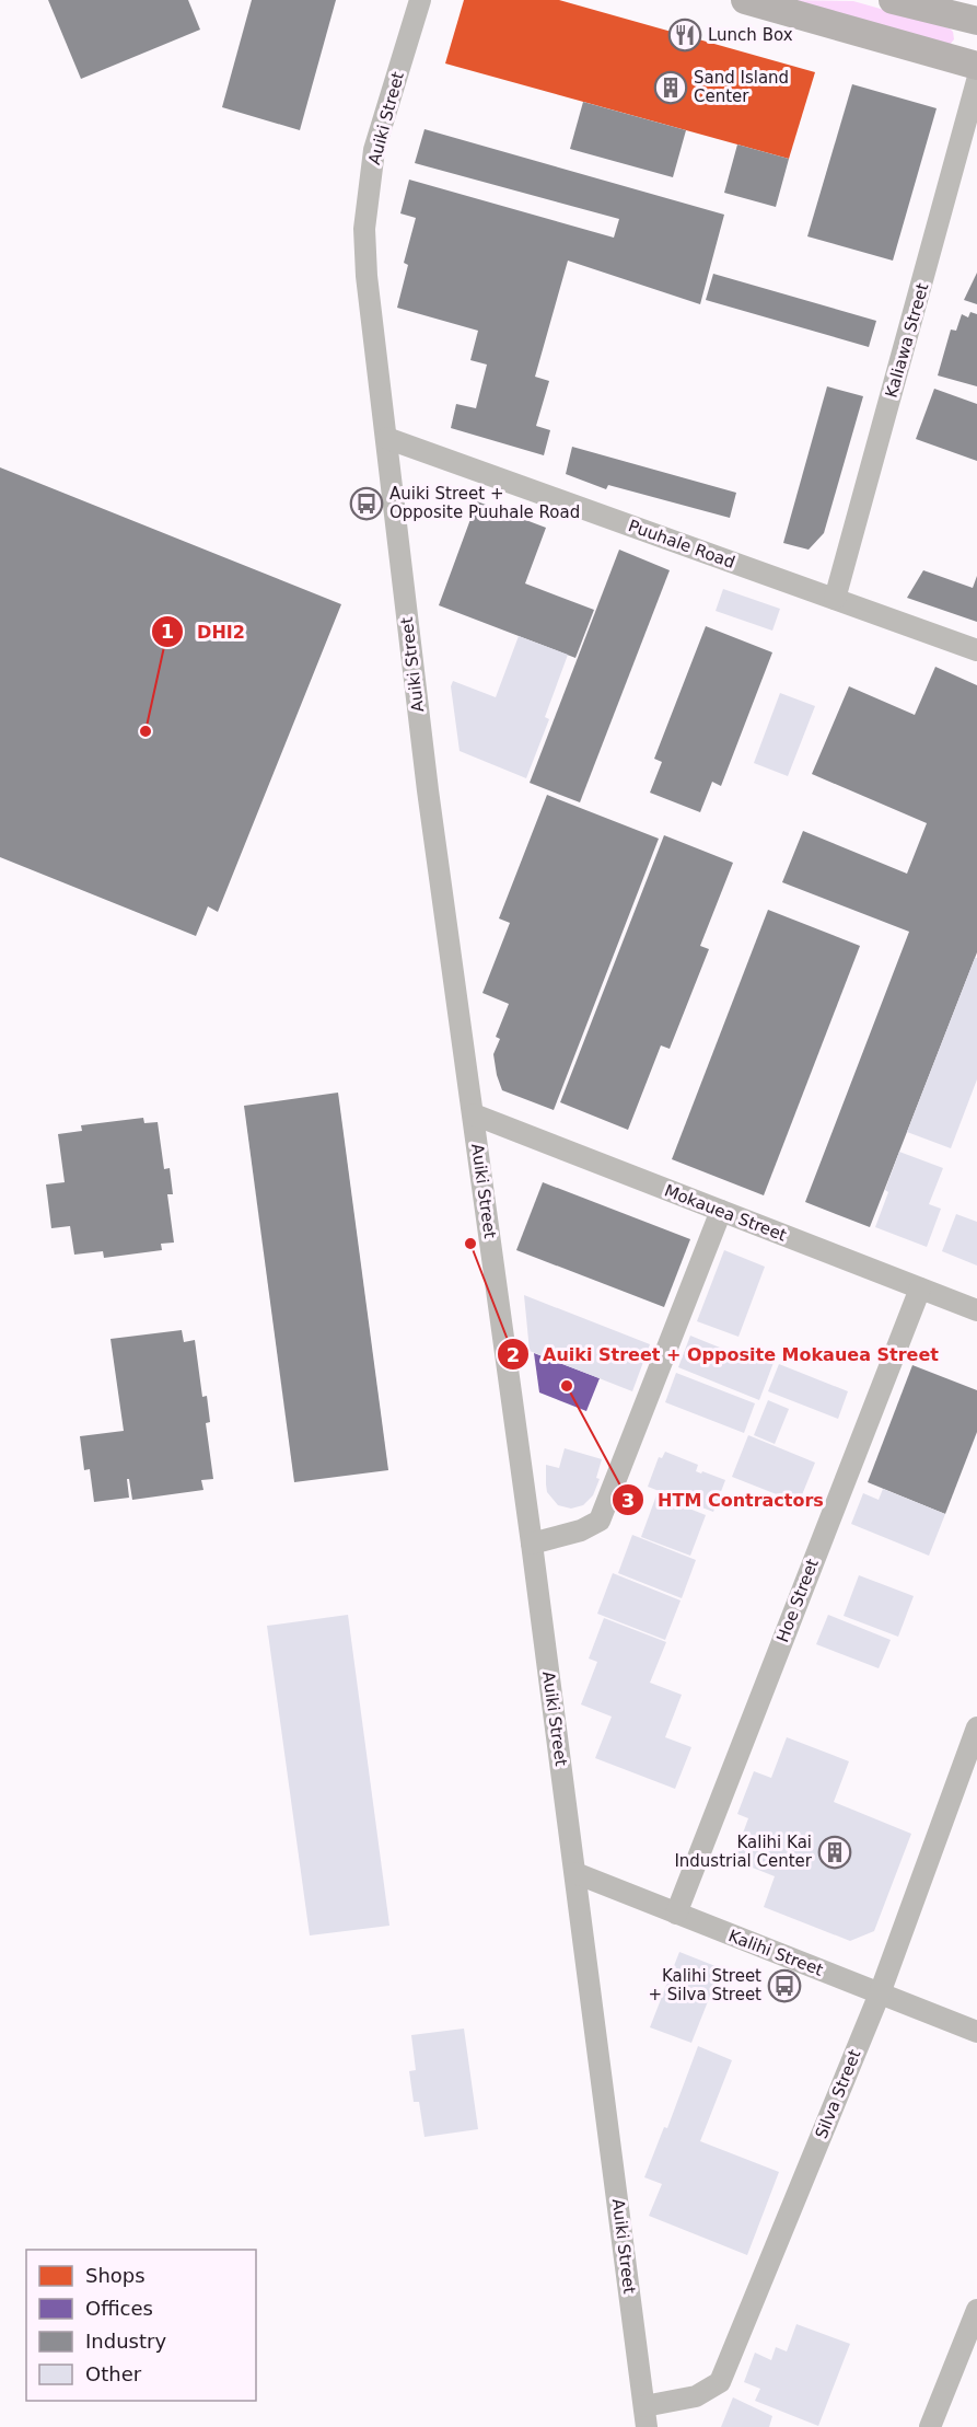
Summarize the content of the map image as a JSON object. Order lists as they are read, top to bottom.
{
  "streets": {
    "street": [
      "Auiki Street",
      "Kaliawa Street",
      "Puuhale Road",
      "Mokauea Street",
      "Hoe Street",
      "Kalihi Street",
      "Silva Street"
    ]
  },
  "crossings": [
    ["Auiki Street", "Puuhale Road"],
    ["Auiki Street", "Mokauea Street"],
    ["Auiki Street", "Kalihi Street"],
    ["Auiki Street", "Silva Street"],
    ["Kaliawa Street", "Puuhale Road"],
    ["Mokauea Street", "Hoe Street"],
    ["Hoe Street", "Kalihi Street"],
    ["Kalihi Street", "Silva Street"]
  ],
  "places": {
    "restaurant": ["Lunch Box"],
    "building": ["Sand Island Center", "Kalihi Kai Industrial Center"],
    "bus stop": ["Auiki Street + Opposite Puuhale Road", "Kalihi Street + Silva Street"],
    "other": ["DHI2", "Auiki Street + Opposite Mokauea Street", "HTM Contractors"]
  },
  "legend": [
    "Shops",
    "Offices",
    "Industry",
    "Other"
  ]
}
